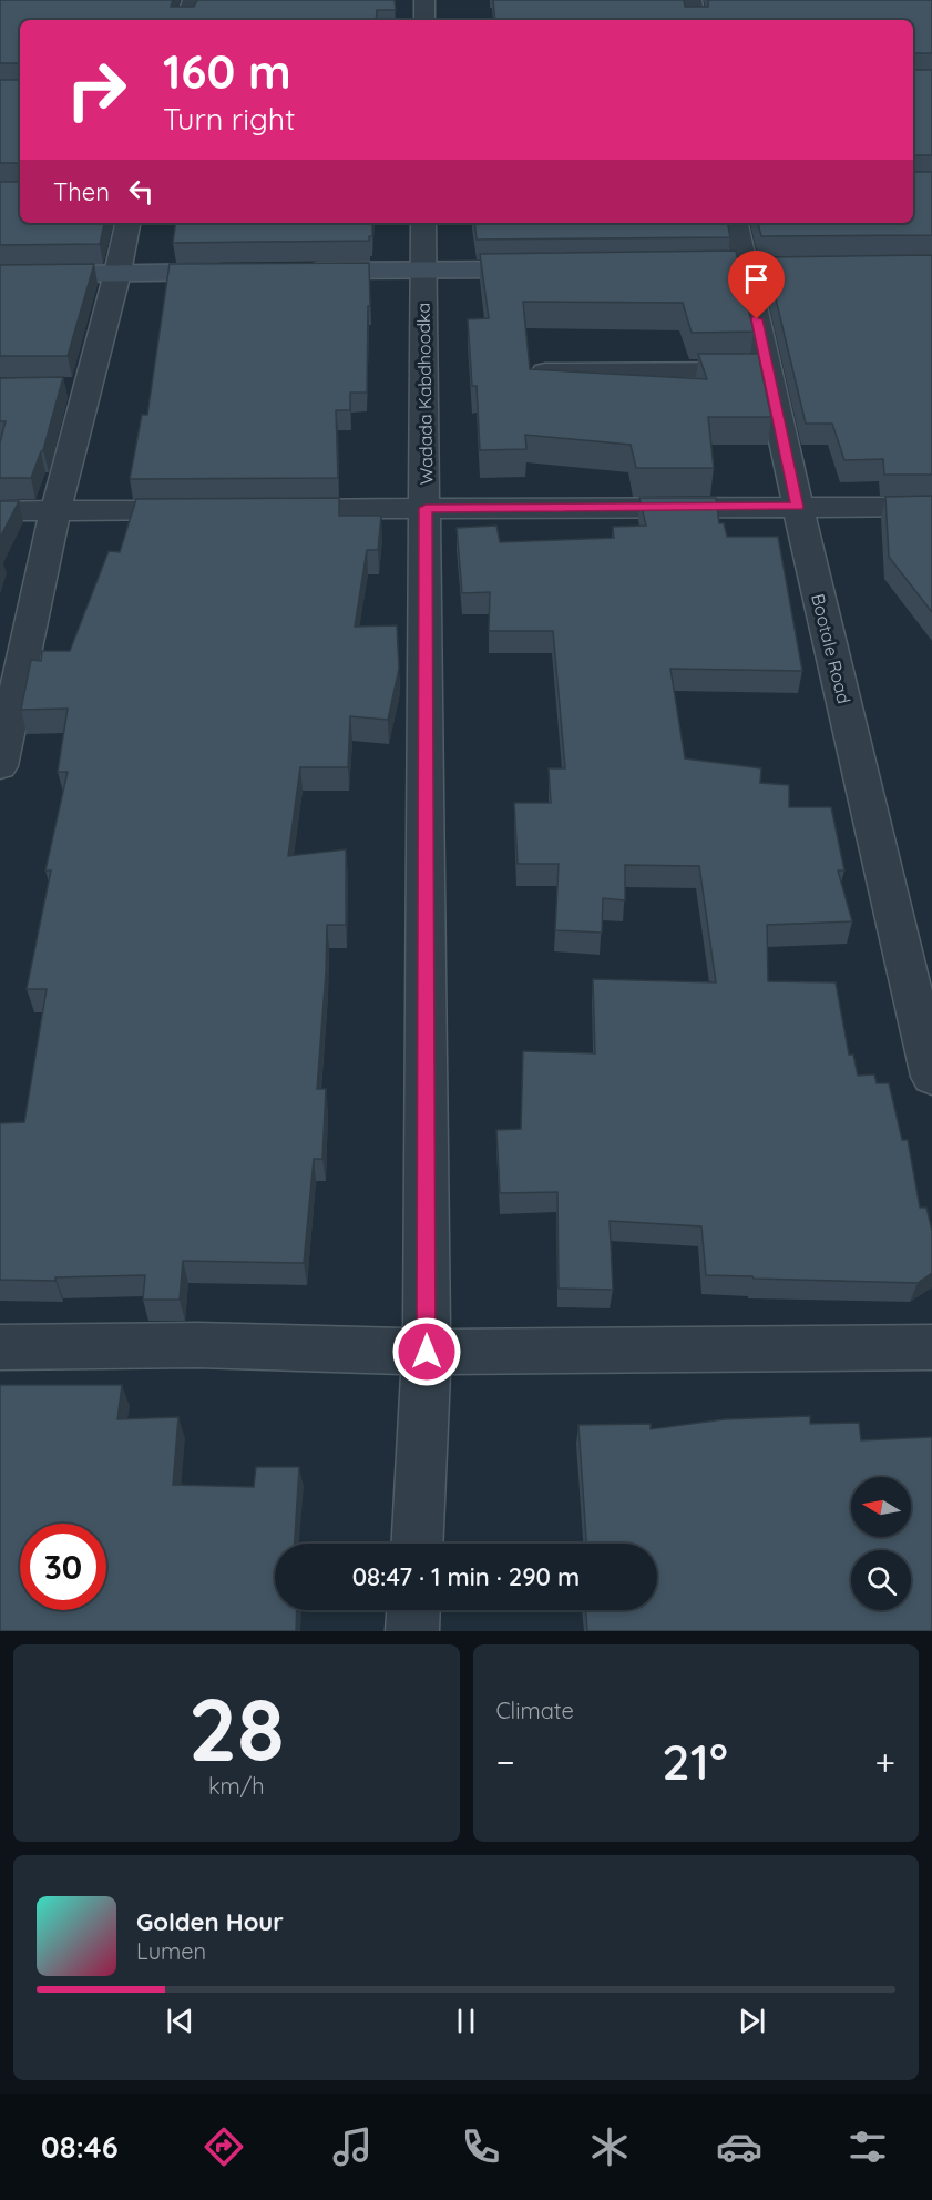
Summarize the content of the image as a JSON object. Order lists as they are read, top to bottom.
{
  "streets": {
    "street": ["Wadada Kabdhoodka", "Bootale Road"]
  },
  "north": "left",
  "page": {
    "turn": ["160 m", "Turn right"],
    "then": "Then",
    "limit": "30",
    "trip": "08:47 · 1 min · 290 m",
    "tile": [
      ["28", "km/h"],
      "Climate"
    ],
    "heat": ["−", "21°", "+"],
    "song": ["Golden Hour", "Lumen"],
    "tabs": "08:46"
  }
}
